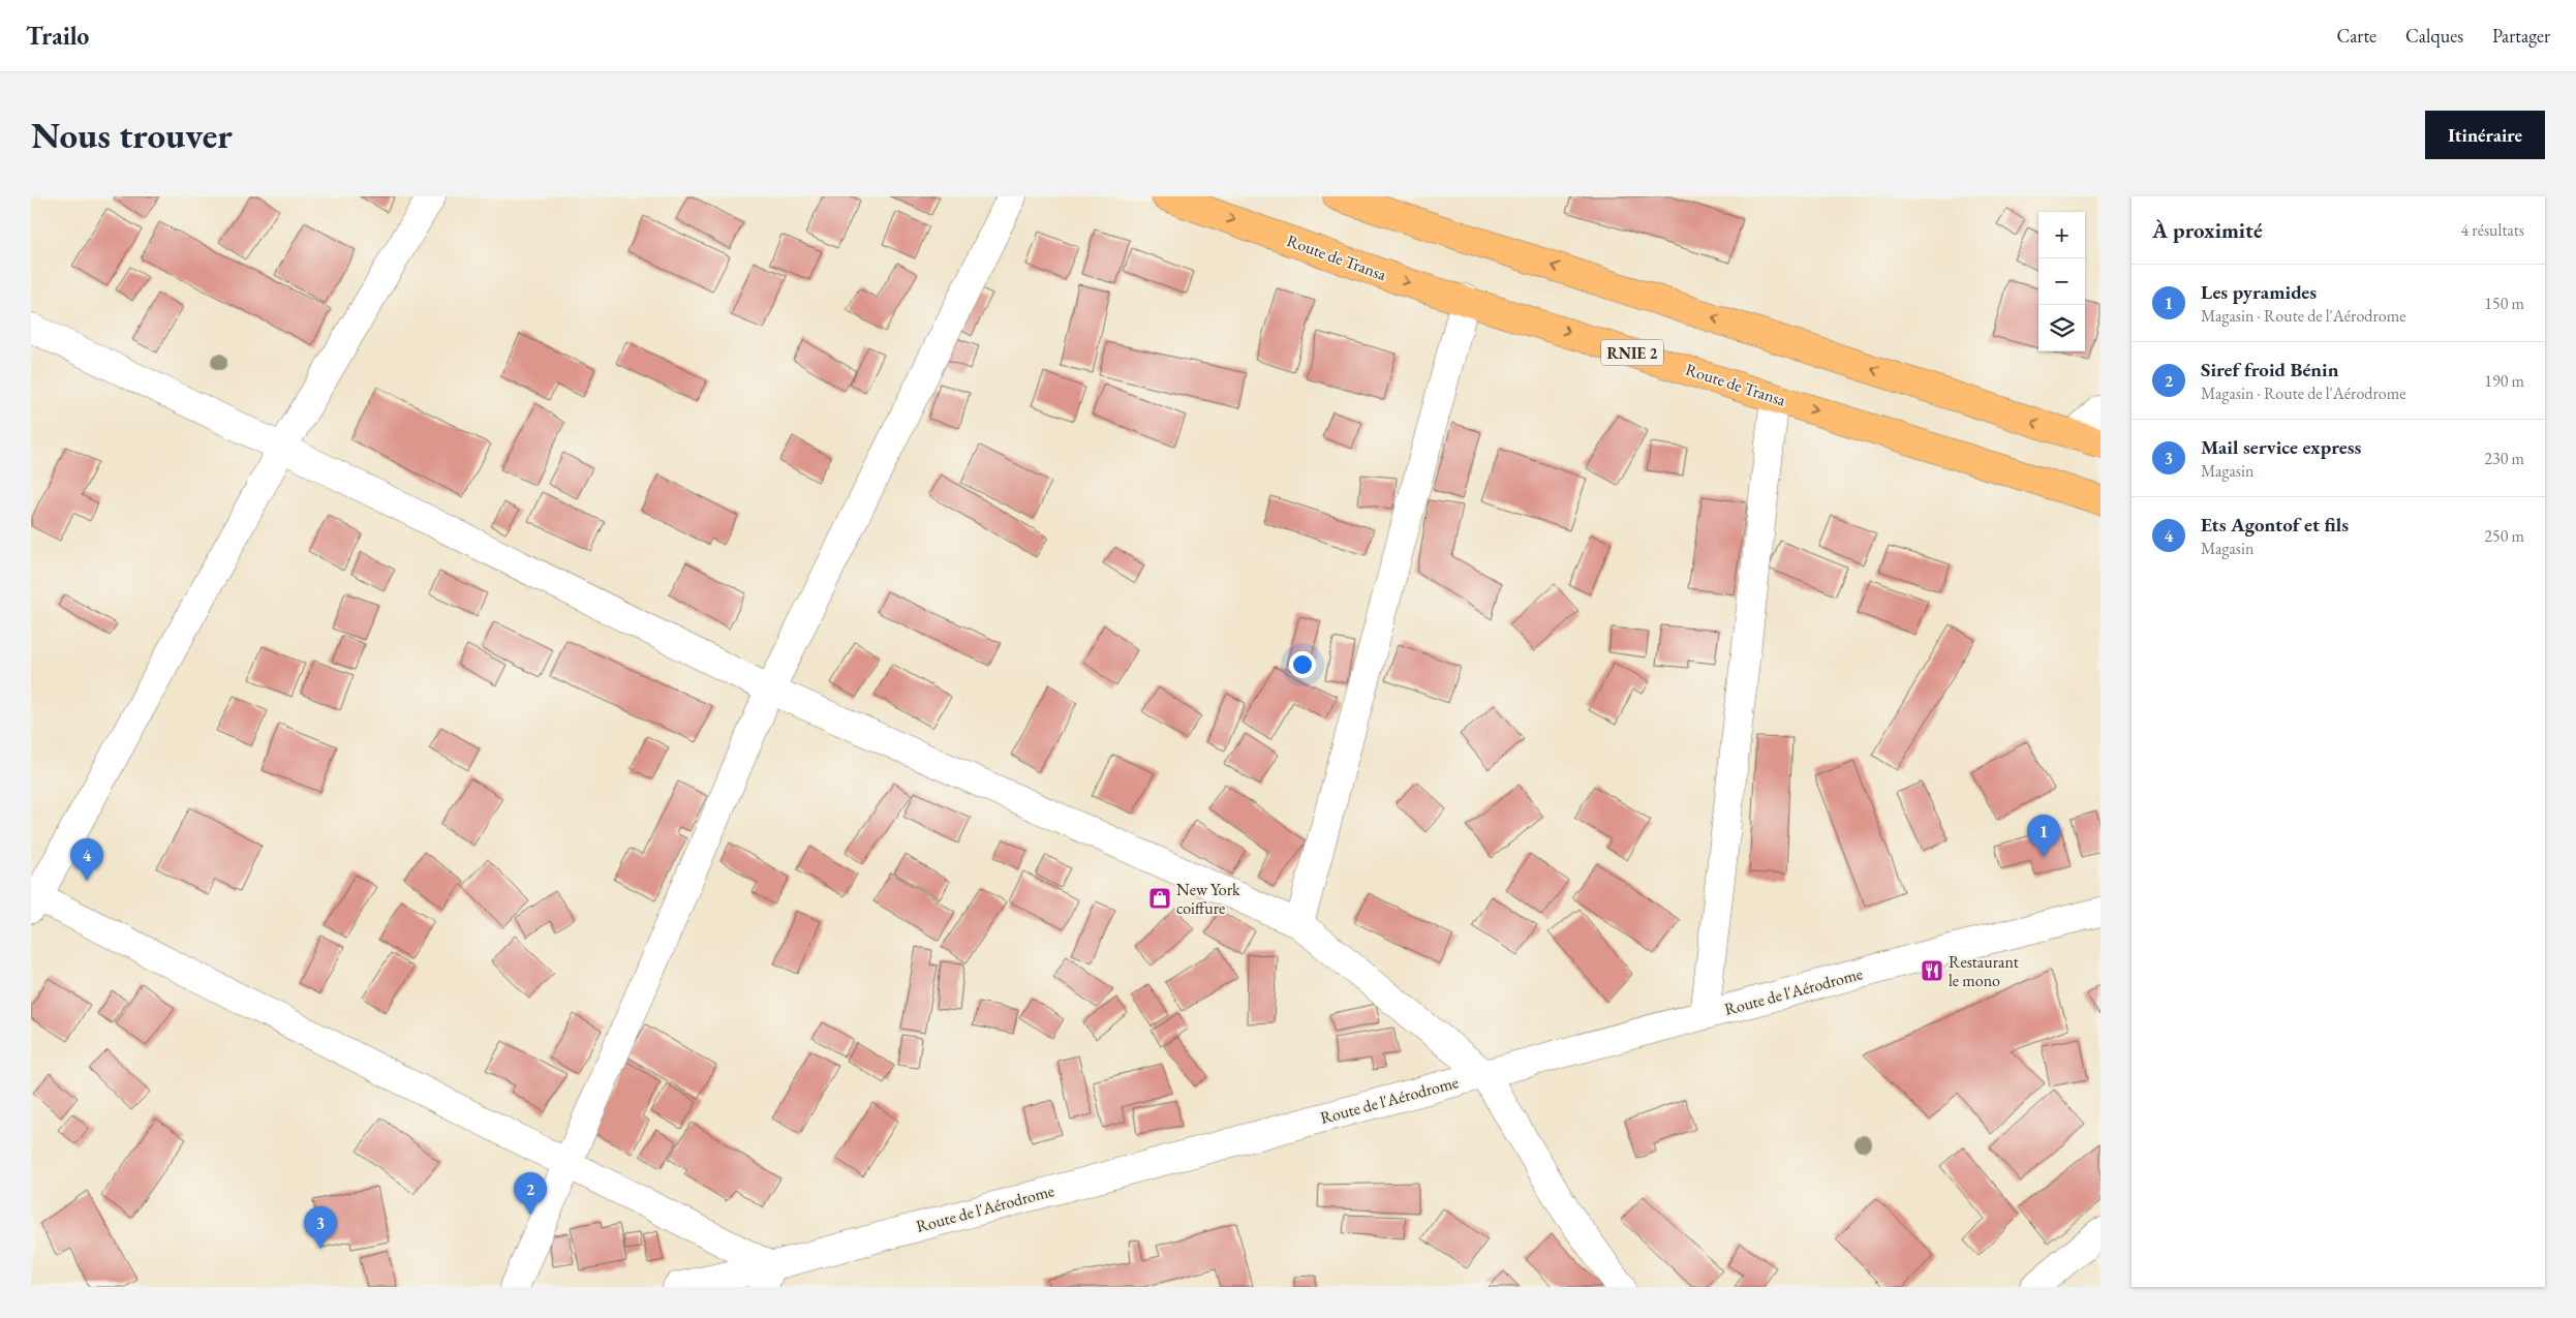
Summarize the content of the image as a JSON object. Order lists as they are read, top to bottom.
{
  "streets": {
    "main road": ["Route de Transa", "RNIE 2"],
    "street": ["Route de l'Aérodrome"]
  },
  "places": {
    "shop": ["New York coiffure"],
    "restaurant": ["Restaurant le mono"]
  },
  "page": {
    "header": "Trailo",
    "nav": ["Carte", "Calques", "Partager"],
    "buttons": "Itinéraire",
    "title": "Nous trouver",
    "heading": ["À proximité", "4 résultats"],
    "map_buttons": ["+", "−"],
    "list": [
      {
        "mark": "1",
        "name": "Les pyramides",
        "note": "Magasin · Route de l'Aérodrome",
        "value": "150 m"
      },
      {
        "mark": "2",
        "name": "Siref froid Bénin",
        "note": "Magasin · Route de l'Aérodrome",
        "value": "190 m"
      },
      {
        "mark": "3",
        "name": "Mail service express",
        "note": "Magasin",
        "value": "230 m"
      },
      {
        "mark": "4",
        "name": "Ets Agontof et fils",
        "note": "Magasin",
        "value": "250 m"
      }
    ],
    "pins": [
      "1",
      "4",
      "2",
      "3"
    ]
  }
}
